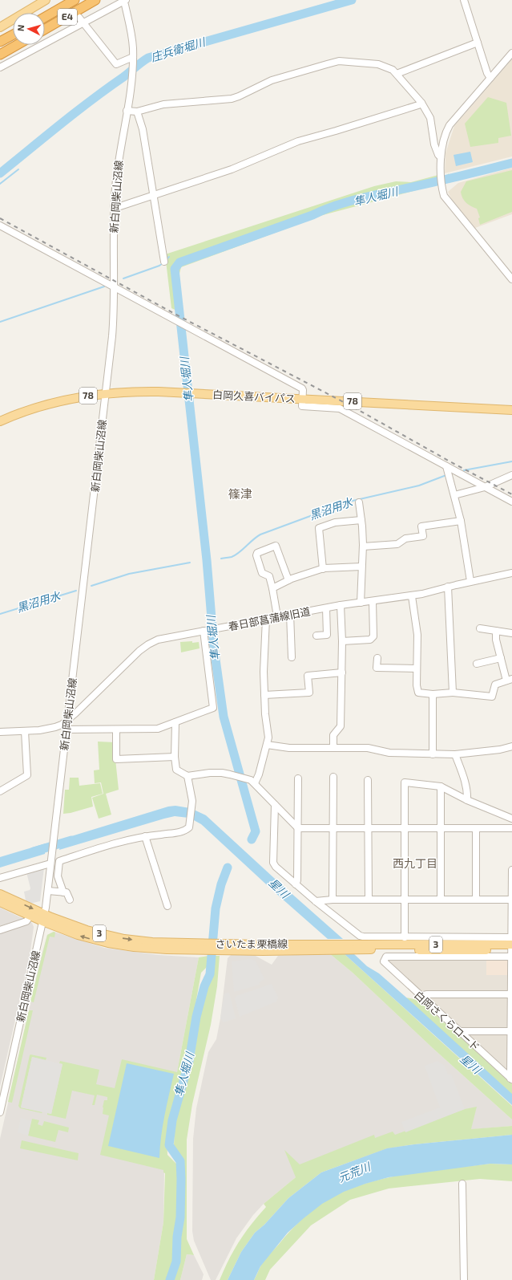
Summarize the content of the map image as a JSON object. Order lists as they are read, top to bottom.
{
  "streets": {
    "highway": ["E4"],
    "main road": [
      "78",
      "白岡久喜バイパス",
      "3",
      "さいたま栗橋線"
    ],
    "street": ["新白岡柴山沼線", "春日部菖蒲線旧道", "白岡さくらロード"]
  },
  "crossings": [
    ["新白岡柴山沼線", "白岡久喜バイパス"],
    ["新白岡柴山沼線", "春日部菖蒲線旧道"],
    ["新白岡柴山沼線", "さいたま栗橋線"],
    ["さいたま栗橋線", "白岡さくらロード"]
  ],
  "districts": ["篠津", "西九丁目"],
  "water": [
    "庄兵衛堀川",
    "隼人堀川",
    "黒沼用水",
    "星川",
    "元荒川"
  ],
  "north": "left"
}
